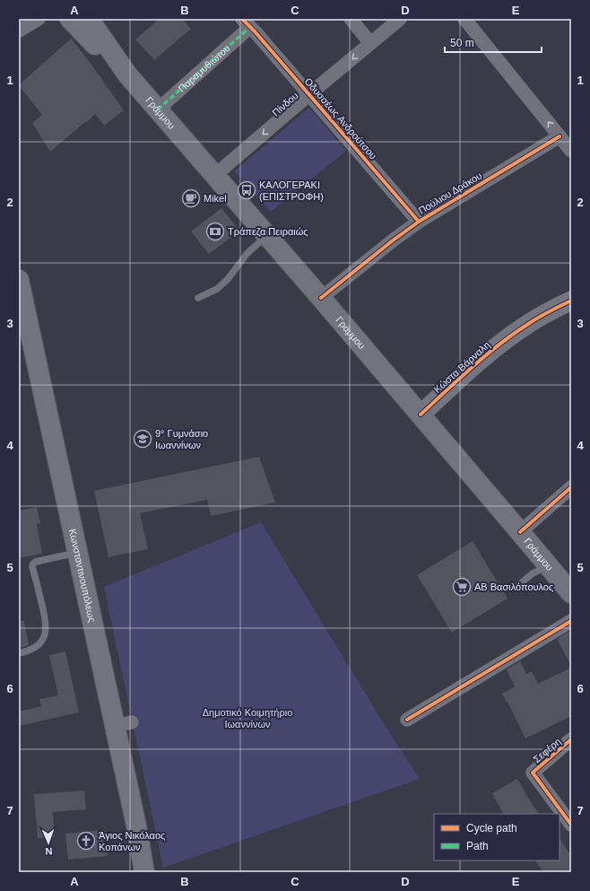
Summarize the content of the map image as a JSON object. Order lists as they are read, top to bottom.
{
  "streets": {
    "main road": ["Γράμμου", "Κωνσταντινουπόλεως"],
    "street": [
      "Παραμυθιώτου",
      "Πίνδου",
      "Οδυσσέως Ανδρούτσου",
      "Πούλιου Δράκου",
      "Κώστα Βάρναλη",
      "Σεφέρη"
    ]
  },
  "crossings": [
    ["Παραμυθιώτου", "Γράμμου"],
    ["Παραμυθιώτου", "Οδυσσέως Ανδρούτσου"],
    ["Πίνδου", "Γράμμου"],
    ["Πίνδου", "Οδυσσέως Ανδρούτσου"],
    ["Γράμμου", "Πούλιου Δράκου"],
    ["Γράμμου", "Κώστα Βάρναλη"],
    ["Οδυσσέως Ανδρούτσου", "Πούλιου Δράκου"]
  ],
  "one_way": ["Πίνδου"],
  "parks": ["Δημοτικό Κοιμητήριο Ιωαννίνων"],
  "places": {
    "bus stop": ["ΚΑΛΟΓΕΡΑΚΙ (ΕΠΙΣΤΡΟΦΗ)"],
    "cafe": ["Mikel"],
    "bank": ["Τράπεζα Πειραιώς"],
    "school or university": ["9° Γυμνάσιο Ιωαννίνων"],
    "supermarket": ["ΑΒ Βασιλόπουλος"],
    "church": ["Άγιος Νικόλαος Κοπάνων"]
  },
  "legend": ["Cycle path", "Path"],
  "scale_bar": "50 m",
  "north": "bottom",
  "grid": {
    "columns": [
      "A",
      "B",
      "C",
      "D",
      "E"
    ],
    "rows": [
      "1",
      "2",
      "3",
      "4",
      "5",
      "6",
      "7"
    ]
  }
}
